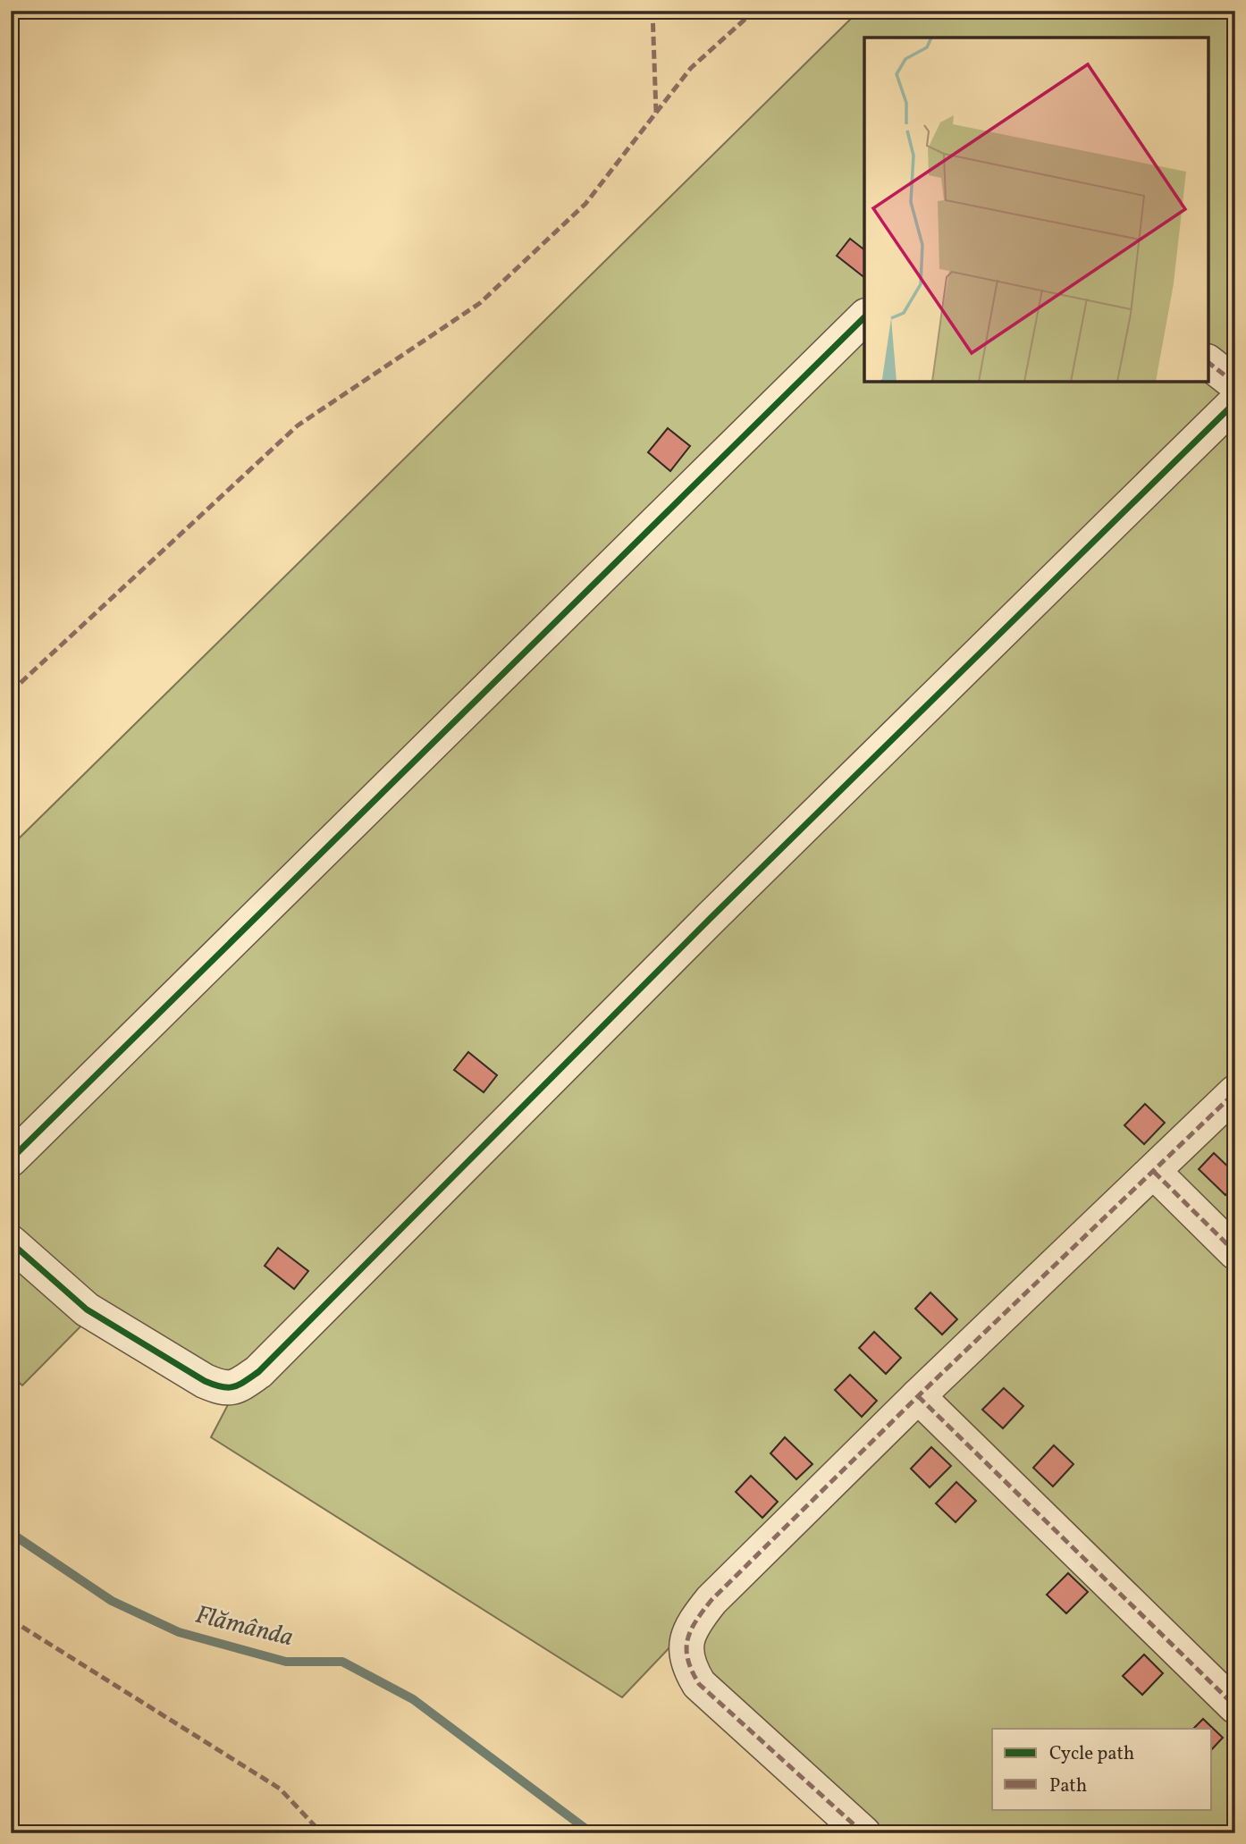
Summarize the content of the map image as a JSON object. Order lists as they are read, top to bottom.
{
  "water": ["Flămânda"],
  "legend": ["Cycle path", "Path"]
}
